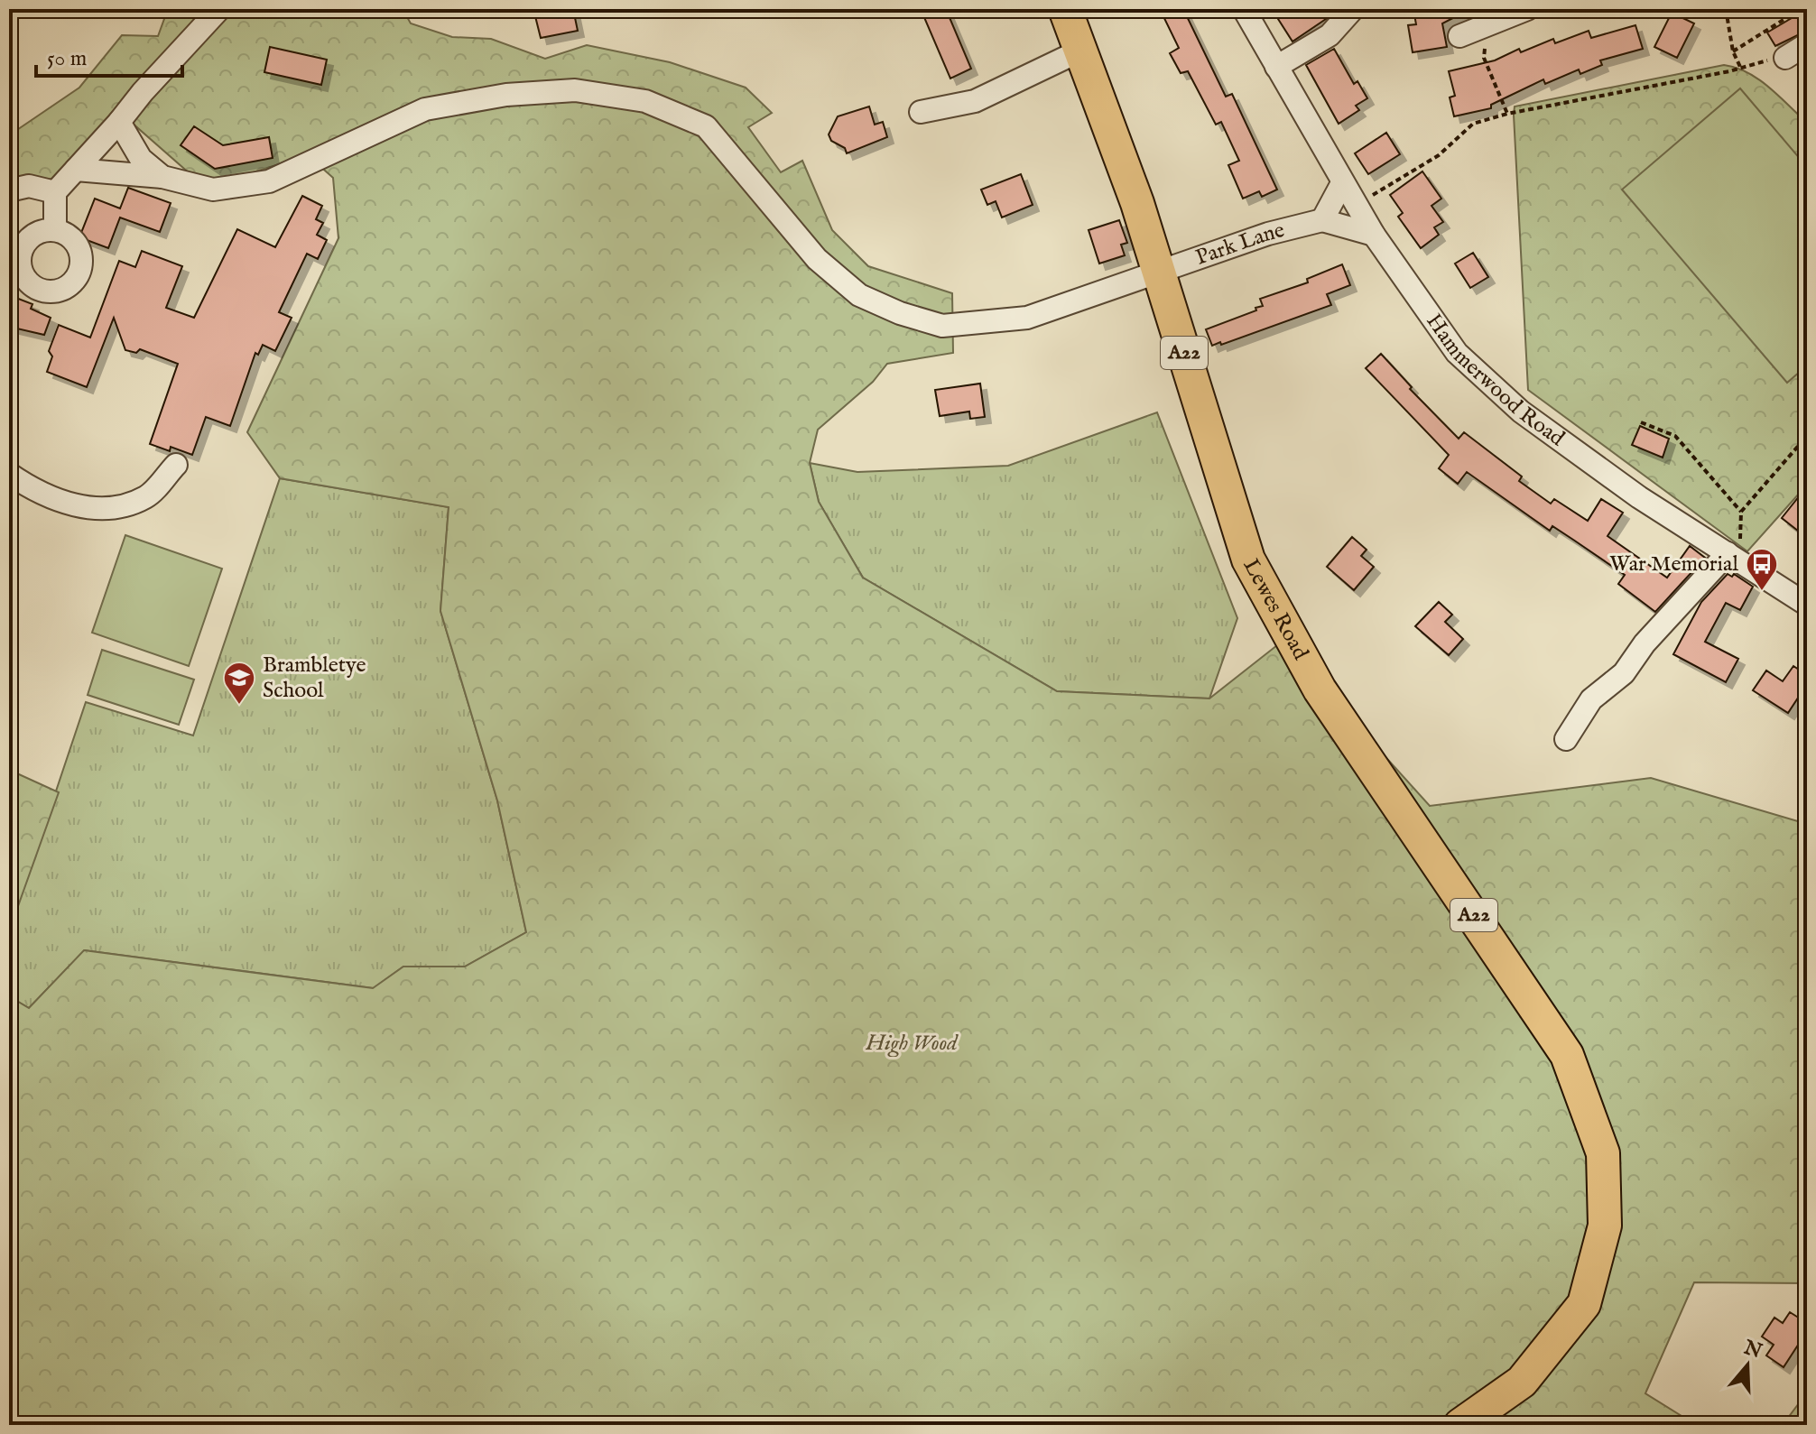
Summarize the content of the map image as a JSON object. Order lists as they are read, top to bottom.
{
  "streets": {
    "highway": ["A22", "Lewes Road"],
    "street": ["Park Lane", "Hammerwood Road"]
  },
  "crossings": [
    ["Park Lane", "Lewes Road"]
  ],
  "parks": ["High Wood"],
  "places": {
    "bus stop": ["War Memorial"],
    "school or university": ["Brambletye School"]
  },
  "scale_bar": "50 m",
  "north": "top"
}
